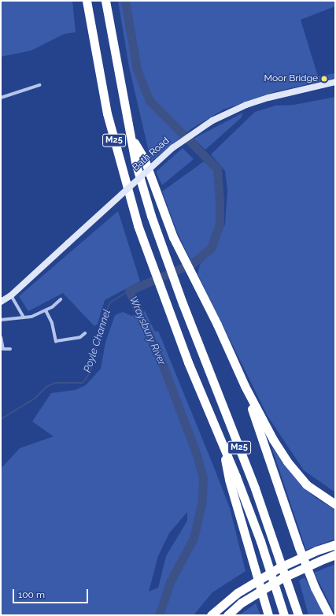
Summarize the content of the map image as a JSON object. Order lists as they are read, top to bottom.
{
  "streets": {
    "highway": ["M25"],
    "street": ["Bath Road"]
  },
  "water": ["Wraysbury River", "Poyle Channel"],
  "places": ["Moor Bridge"],
  "scale_bar": "100 m"
}
